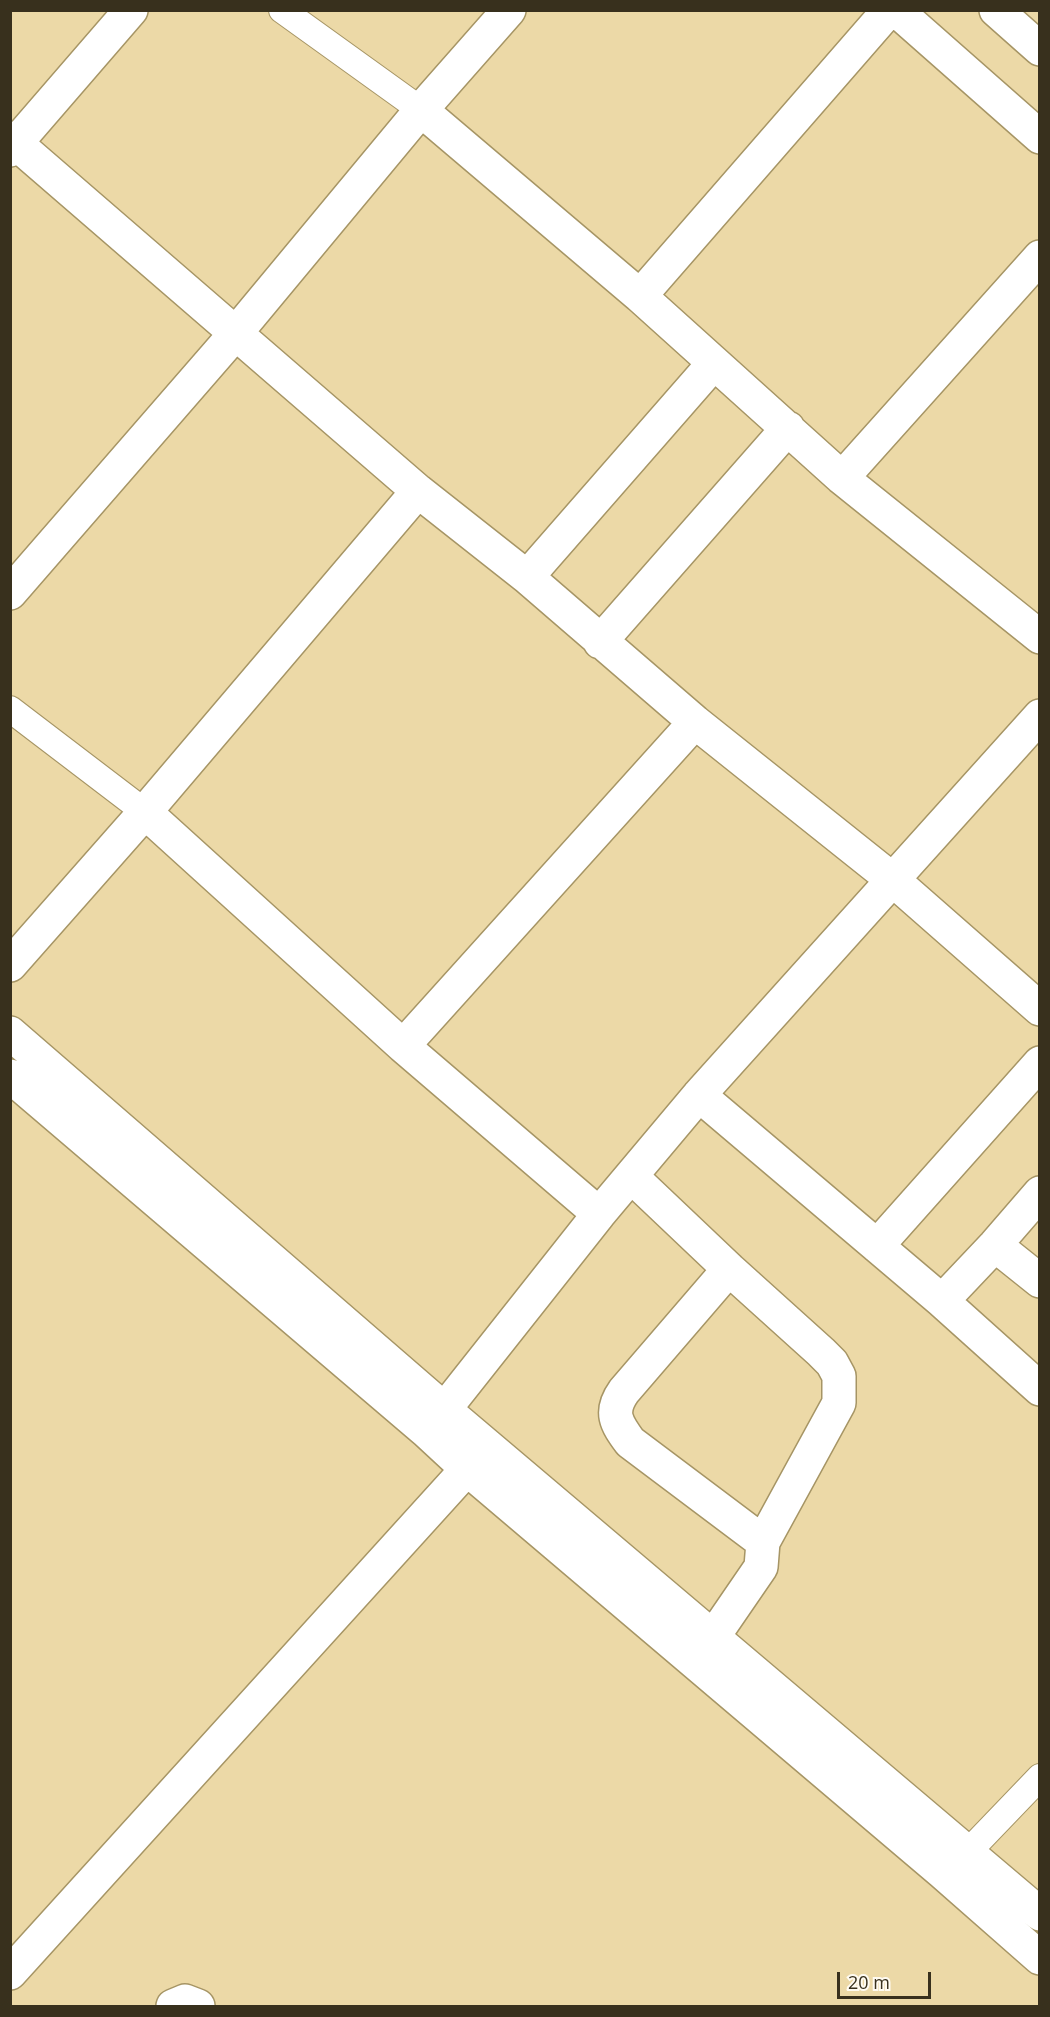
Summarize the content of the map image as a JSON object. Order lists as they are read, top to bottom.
{
  "scale_bar": "20 m"
}
